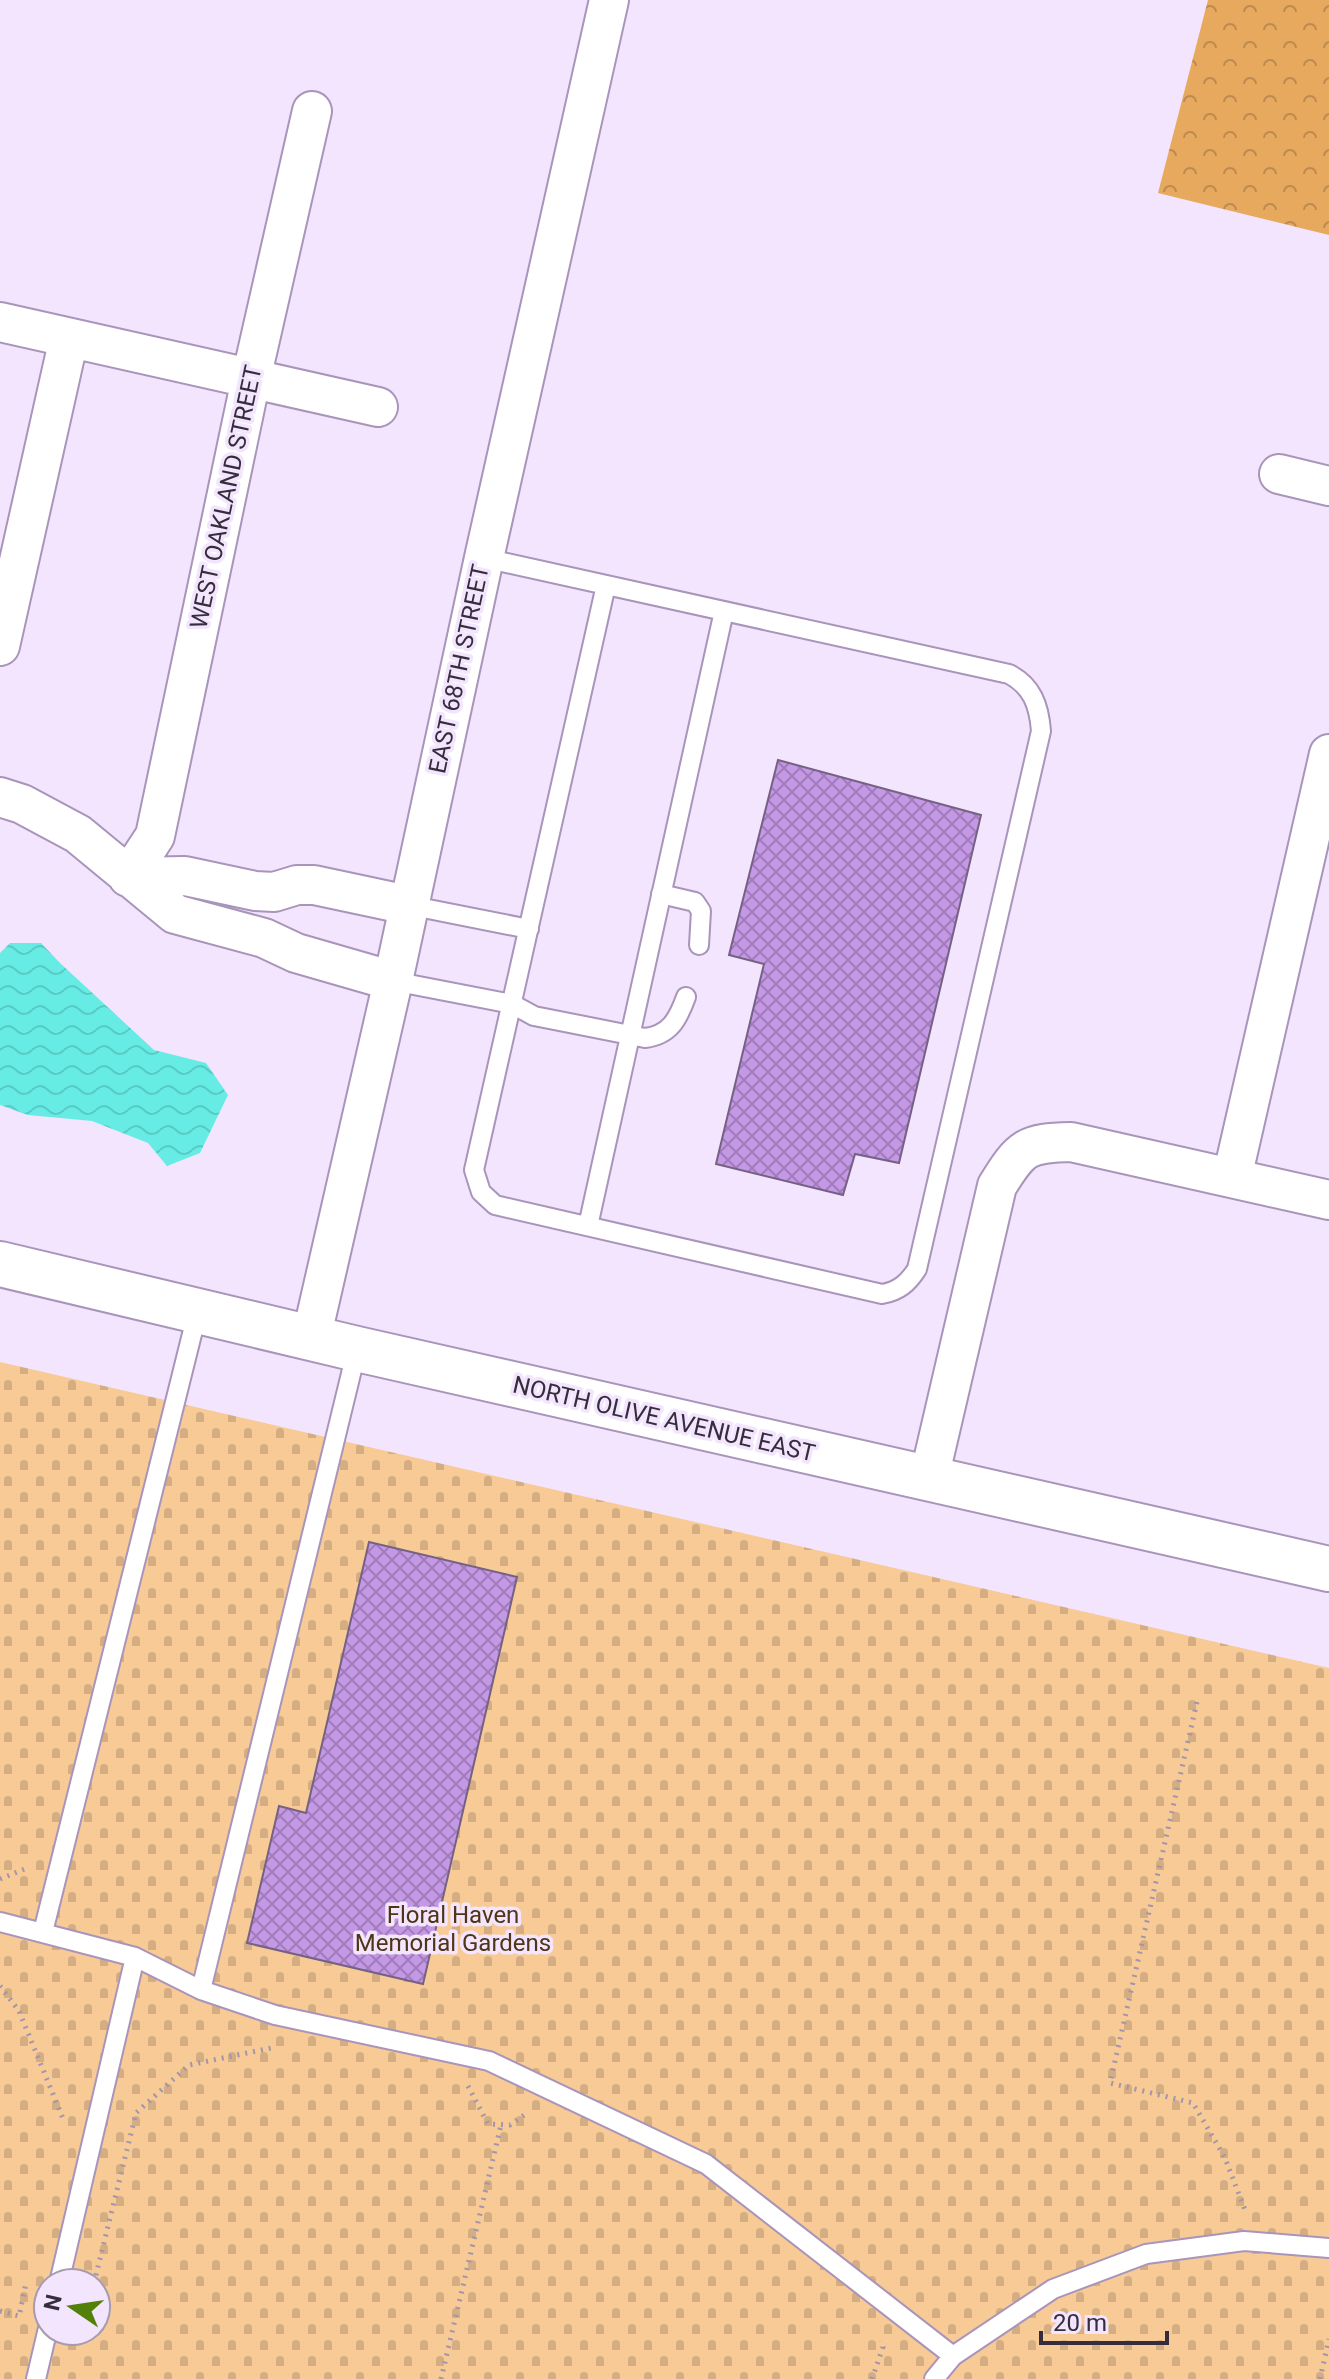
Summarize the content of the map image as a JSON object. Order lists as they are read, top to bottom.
{
  "streets": {
    "street": ["WEST OAKLAND STREET", "EAST 68TH STREET", "NORTH OLIVE AVENUE EAST"]
  },
  "crossings": [
    ["EAST 68TH STREET", "NORTH OLIVE AVENUE EAST"]
  ],
  "parks": ["Floral Haven Memorial Gardens"],
  "scale_bar": "20 m",
  "north": "left"
}
